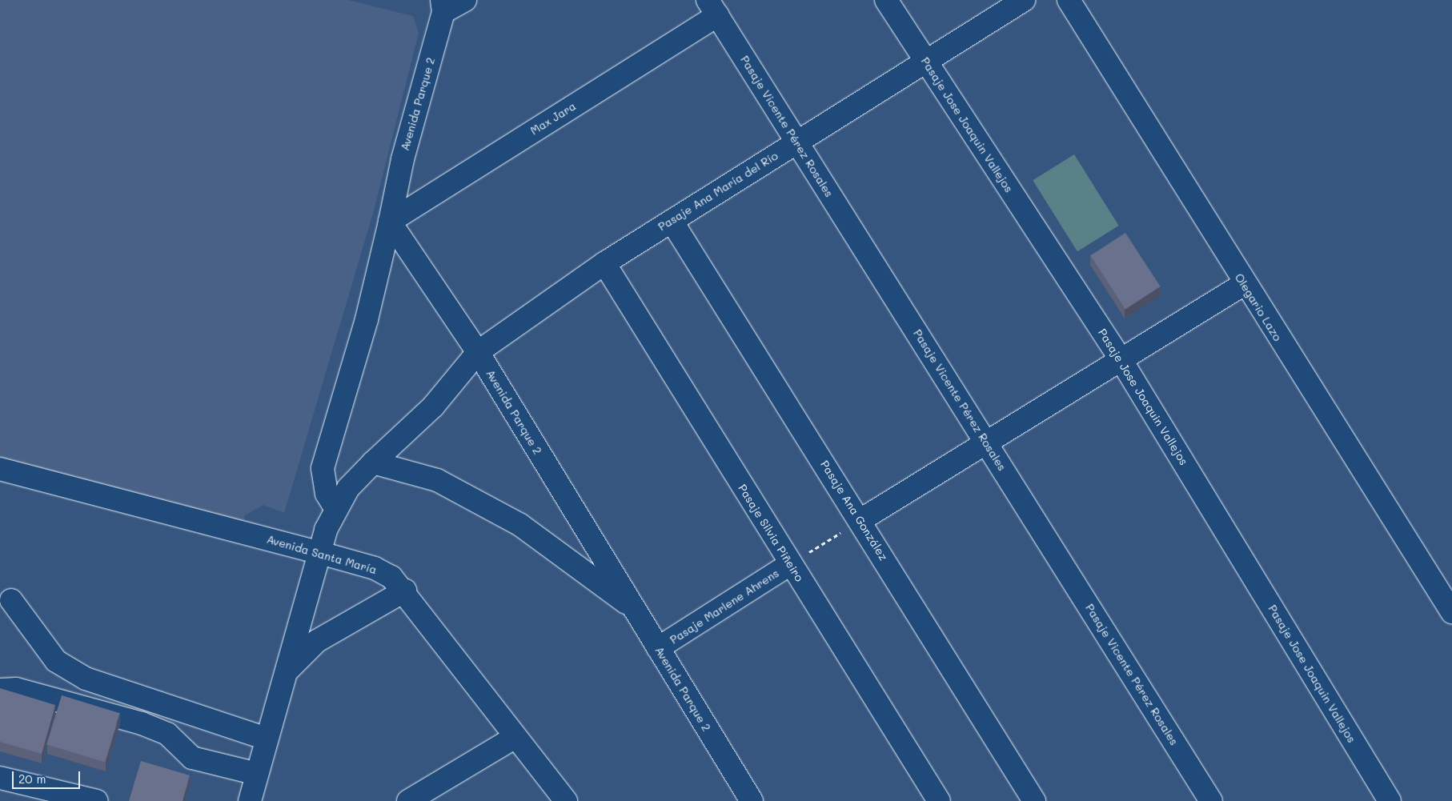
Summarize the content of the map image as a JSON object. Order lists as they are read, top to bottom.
{
  "streets": {
    "street": [
      "Avenida Parque 2",
      "Max Jara",
      "Pasaje Jose Joaquin Vallejos",
      "Pasaje Vicente Pérez Rosales",
      "Pasaje Ana María del Río",
      "Olegario Lazo",
      "Pasaje Ana González",
      "Pasaje Silvia Piñeiro",
      "Avenida Santa María",
      "Pasaje Marlene Ahrens"
    ]
  },
  "crossings": [
    ["Avenida Parque 2", "Max Jara"],
    ["Avenida Parque 2", "Pasaje Ana María del Río"],
    ["Avenida Parque 2", "Pasaje Marlene Ahrens"],
    ["Max Jara", "Pasaje Vicente Pérez Rosales"],
    ["Pasaje Jose Joaquin Vallejos", "Pasaje Ana María del Río"],
    ["Pasaje Vicente Pérez Rosales", "Pasaje Ana María del Río"],
    ["Pasaje Ana María del Río", "Pasaje Ana González"],
    ["Pasaje Ana María del Río", "Pasaje Silvia Piñeiro"],
    ["Pasaje Ana María del Río", "Avenida Santa María"],
    ["Pasaje Silvia Piñeiro", "Pasaje Marlene Ahrens"]
  ],
  "scale_bar": "20 m"
}
